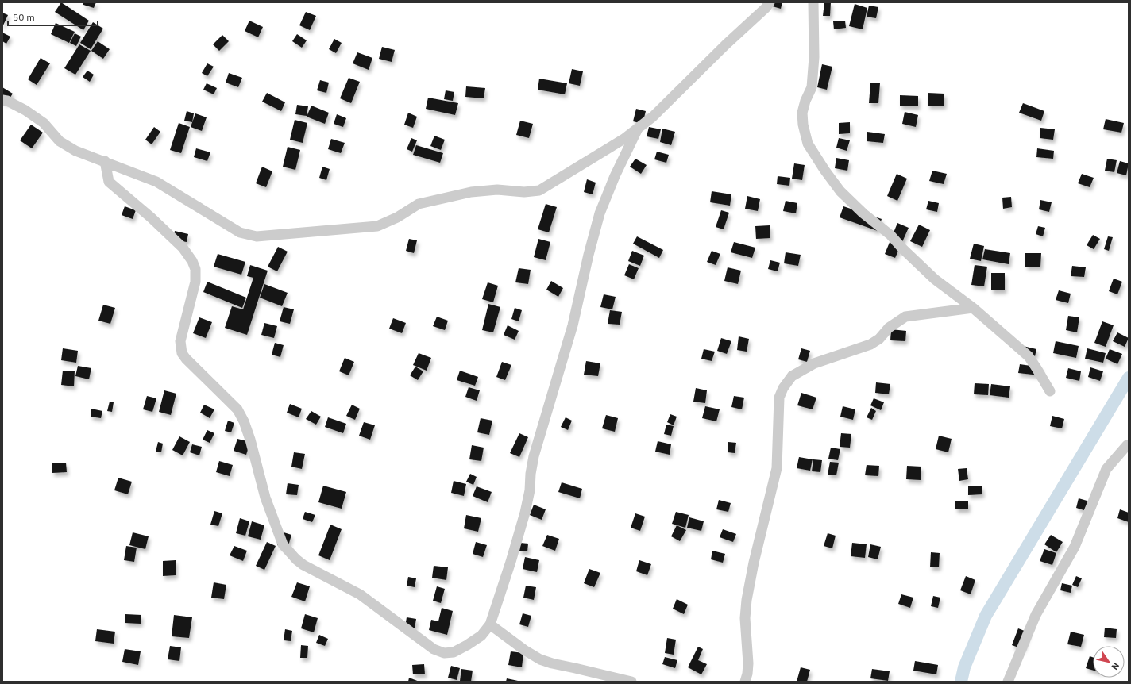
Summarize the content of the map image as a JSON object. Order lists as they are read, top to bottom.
{
  "scale_bar": "50 m",
  "north": "bottom right"
}
